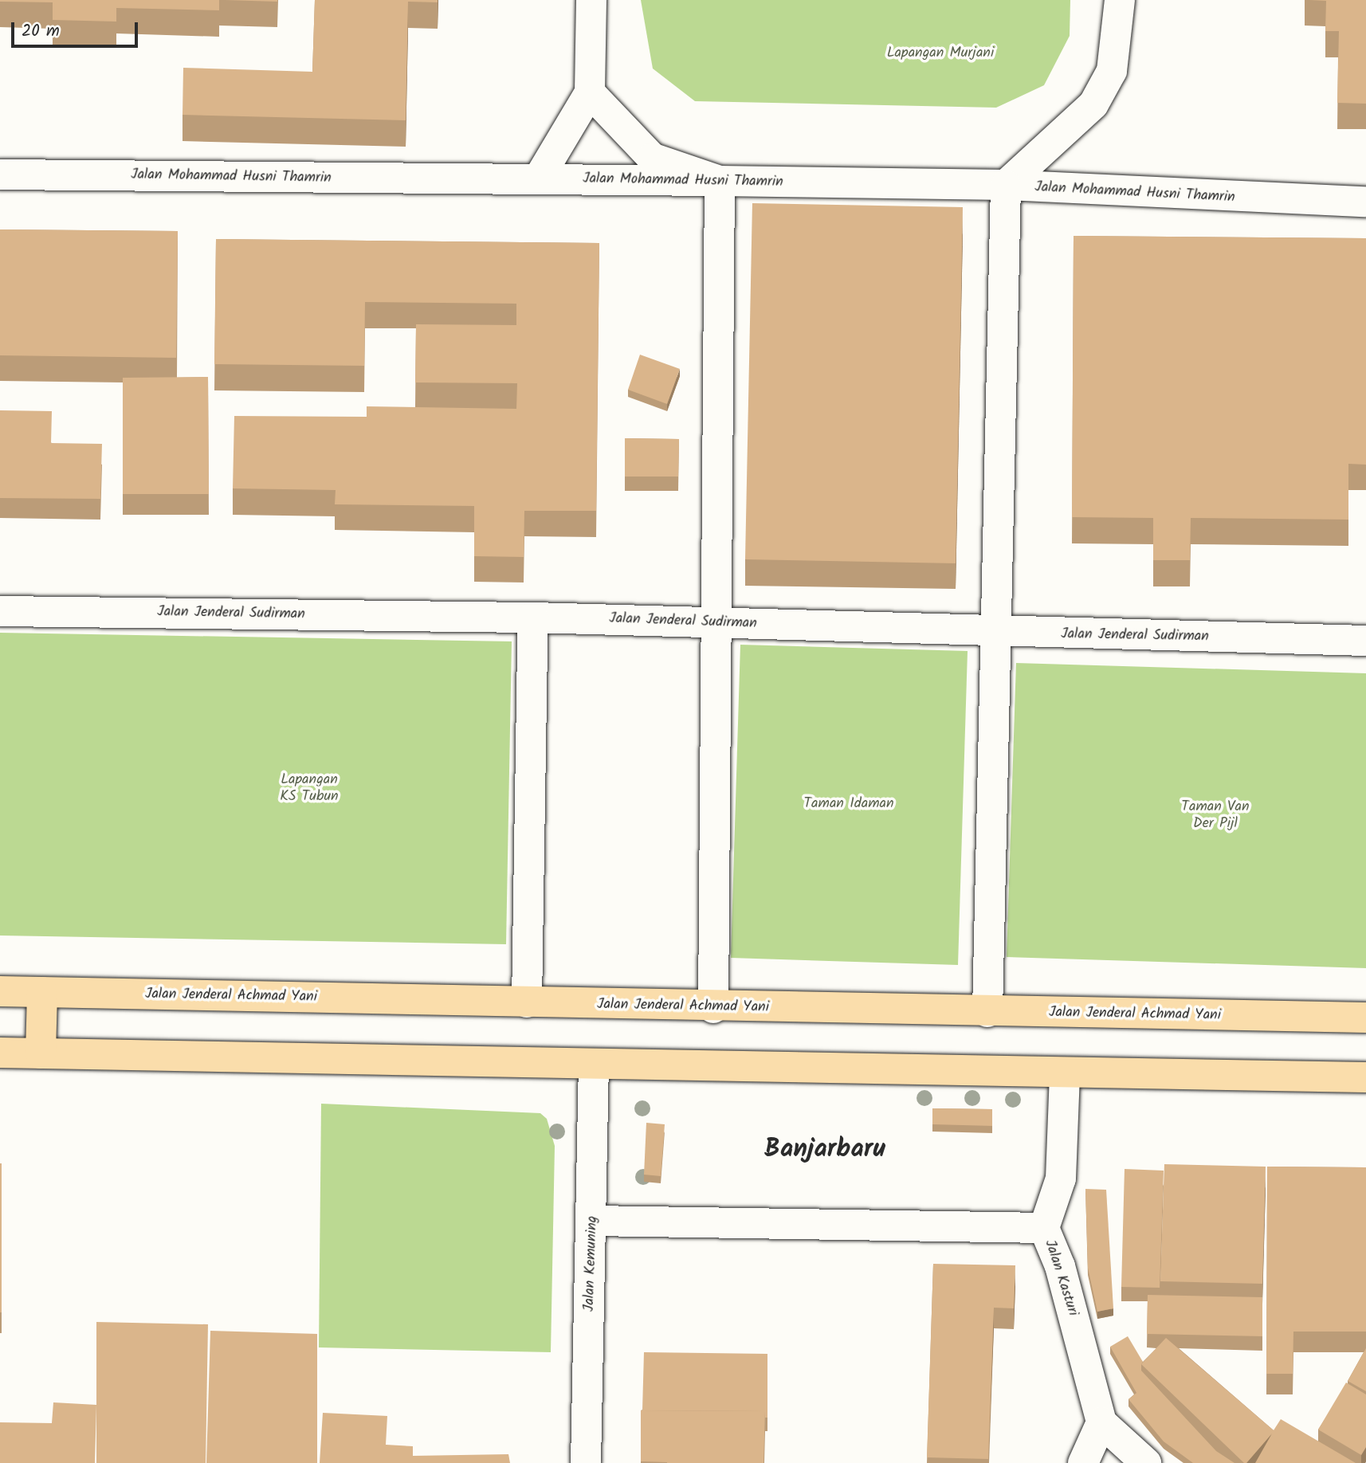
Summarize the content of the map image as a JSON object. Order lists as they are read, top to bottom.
{
  "streets": {
    "highway": ["Jalan Jenderal Achmad Yani"],
    "street": [
      "Jalan Mohammad Husni Thamrin",
      "Jalan Jenderal Sudirman",
      "Jalan Kemuning",
      "Jalan Kasturi"
    ]
  },
  "districts": ["Banjarbaru"],
  "parks": [
    "Lapangan Murjani",
    "Lapangan KS Tubun",
    "Taman Idaman",
    "Taman Van Der Pijl"
  ],
  "scale_bar": "20 m"
}
